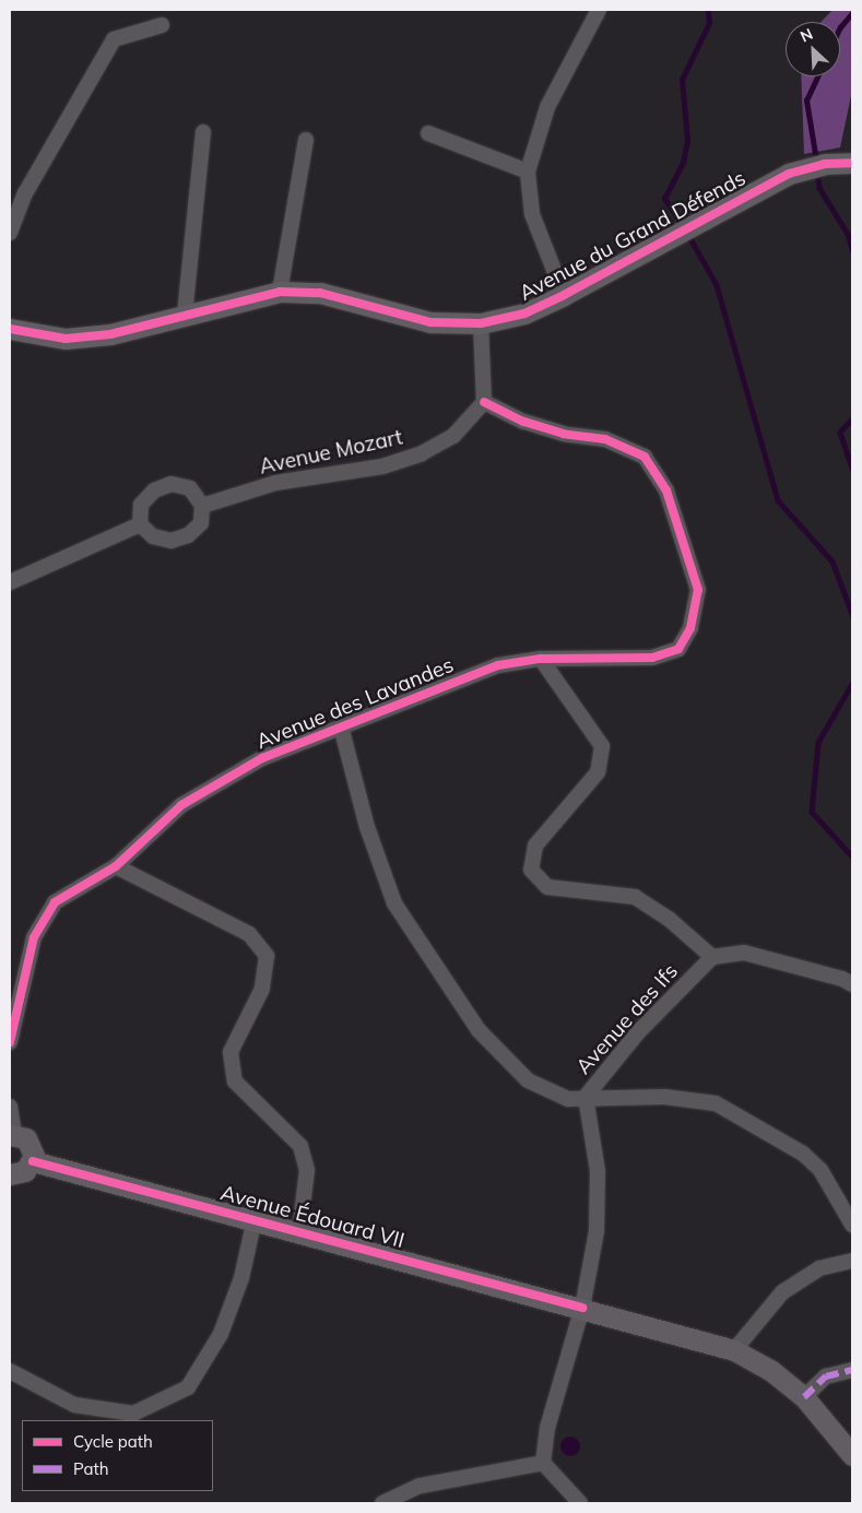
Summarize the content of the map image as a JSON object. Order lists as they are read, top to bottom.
{
  "streets": {
    "street": [
      "Avenue du Grand Défends",
      "Avenue Mozart",
      "Avenue des Lavandes",
      "Avenue des Ifs",
      "Avenue Édouard VII"
    ]
  },
  "crossings": [
    ["Avenue Mozart", "Avenue des Lavandes"],
    ["Avenue des Ifs", "Avenue Édouard VII"]
  ],
  "legend": ["Cycle path", "Path"],
  "north": "top left"
}
